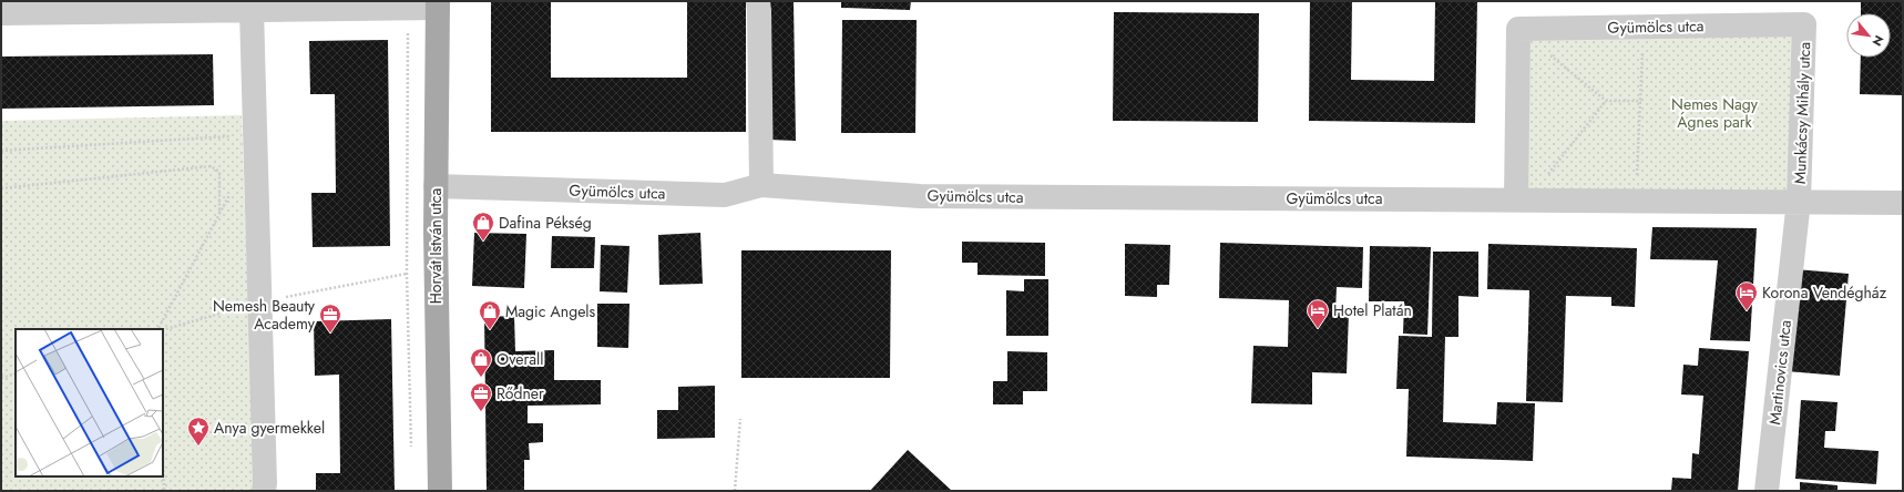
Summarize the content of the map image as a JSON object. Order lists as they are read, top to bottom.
{
  "streets": {
    "main road": ["Horvát István utca"],
    "street": ["Gyümölcs utca", "Munkácsy Mihály utca", "Martinovics utca"]
  },
  "crossings": [
    ["Gyümölcs utca", "Munkácsy Mihály utca"],
    ["Gyümölcs utca", "Horvát István utca"],
    ["Gyümölcs utca", "Martinovics utca"],
    ["Munkácsy Mihály utca", "Martinovics utca"]
  ],
  "parks": ["Nemes Nagy Ágnes park"],
  "places": {
    "shop": ["Dafina Pékség", "Magic Angels", "Overall"],
    "hotel": ["Korona Vendégház", "Hotel Platán"],
    "office": ["Nemesh Beauty Academy", "Rődner"],
    "place": ["Anya gyermekkel"]
  },
  "north": "bottom right"
}
